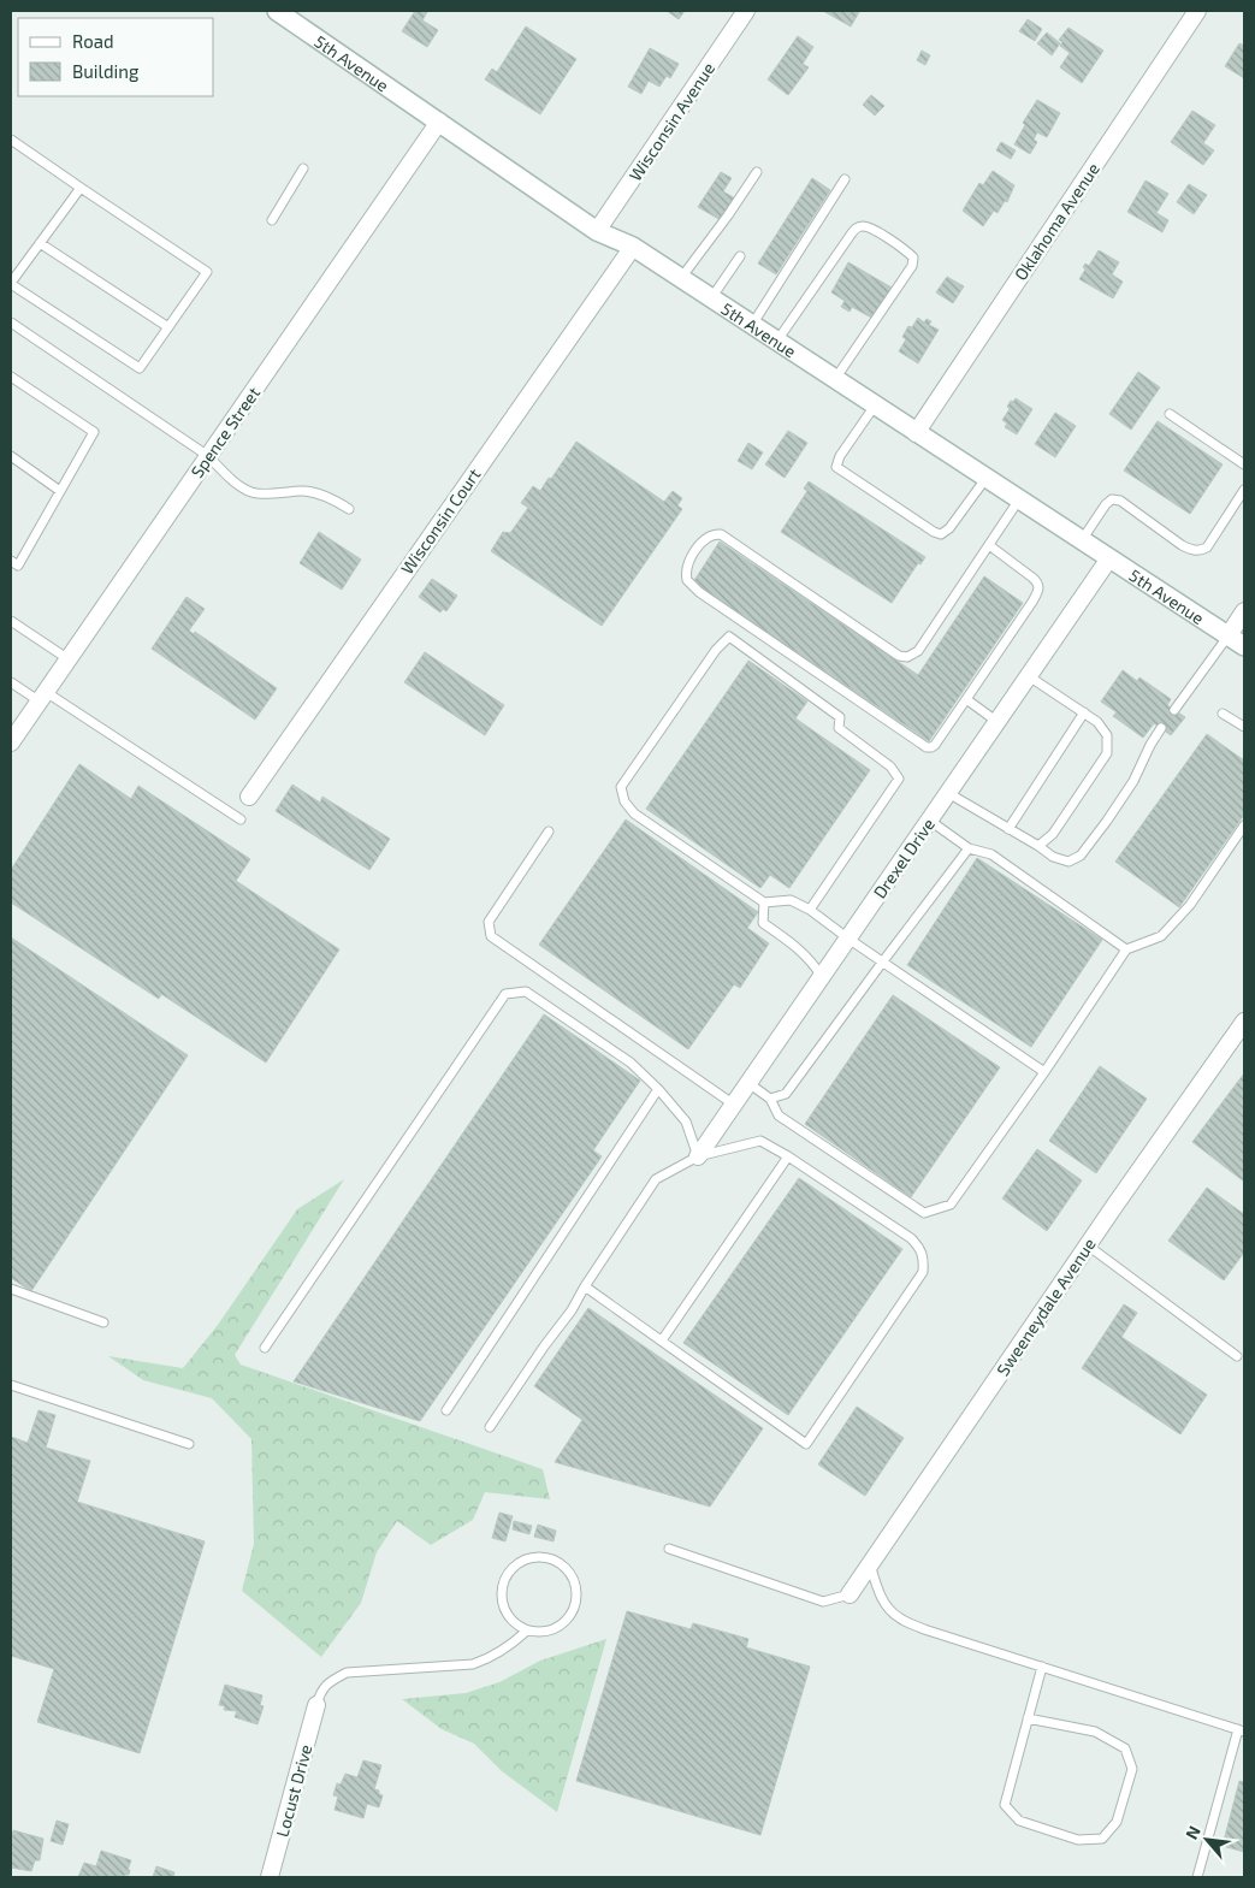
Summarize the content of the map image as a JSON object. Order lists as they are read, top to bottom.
{
  "streets": {
    "main road": ["5th Avenue"],
    "street": [
      "Wisconsin Avenue",
      "Oklahoma Avenue",
      "Spence Street",
      "Wisconsin Court",
      "Drexel Drive",
      "Sweeneydale Avenue",
      "Locust Drive"
    ]
  },
  "crossings": [
    ["5th Avenue", "Wisconsin Avenue"],
    ["5th Avenue", "Oklahoma Avenue"],
    ["5th Avenue", "Spence Street"],
    ["5th Avenue", "Wisconsin Court"],
    ["5th Avenue", "Drexel Drive"]
  ],
  "legend": ["Road", "Building"],
  "north": "top left"
}
